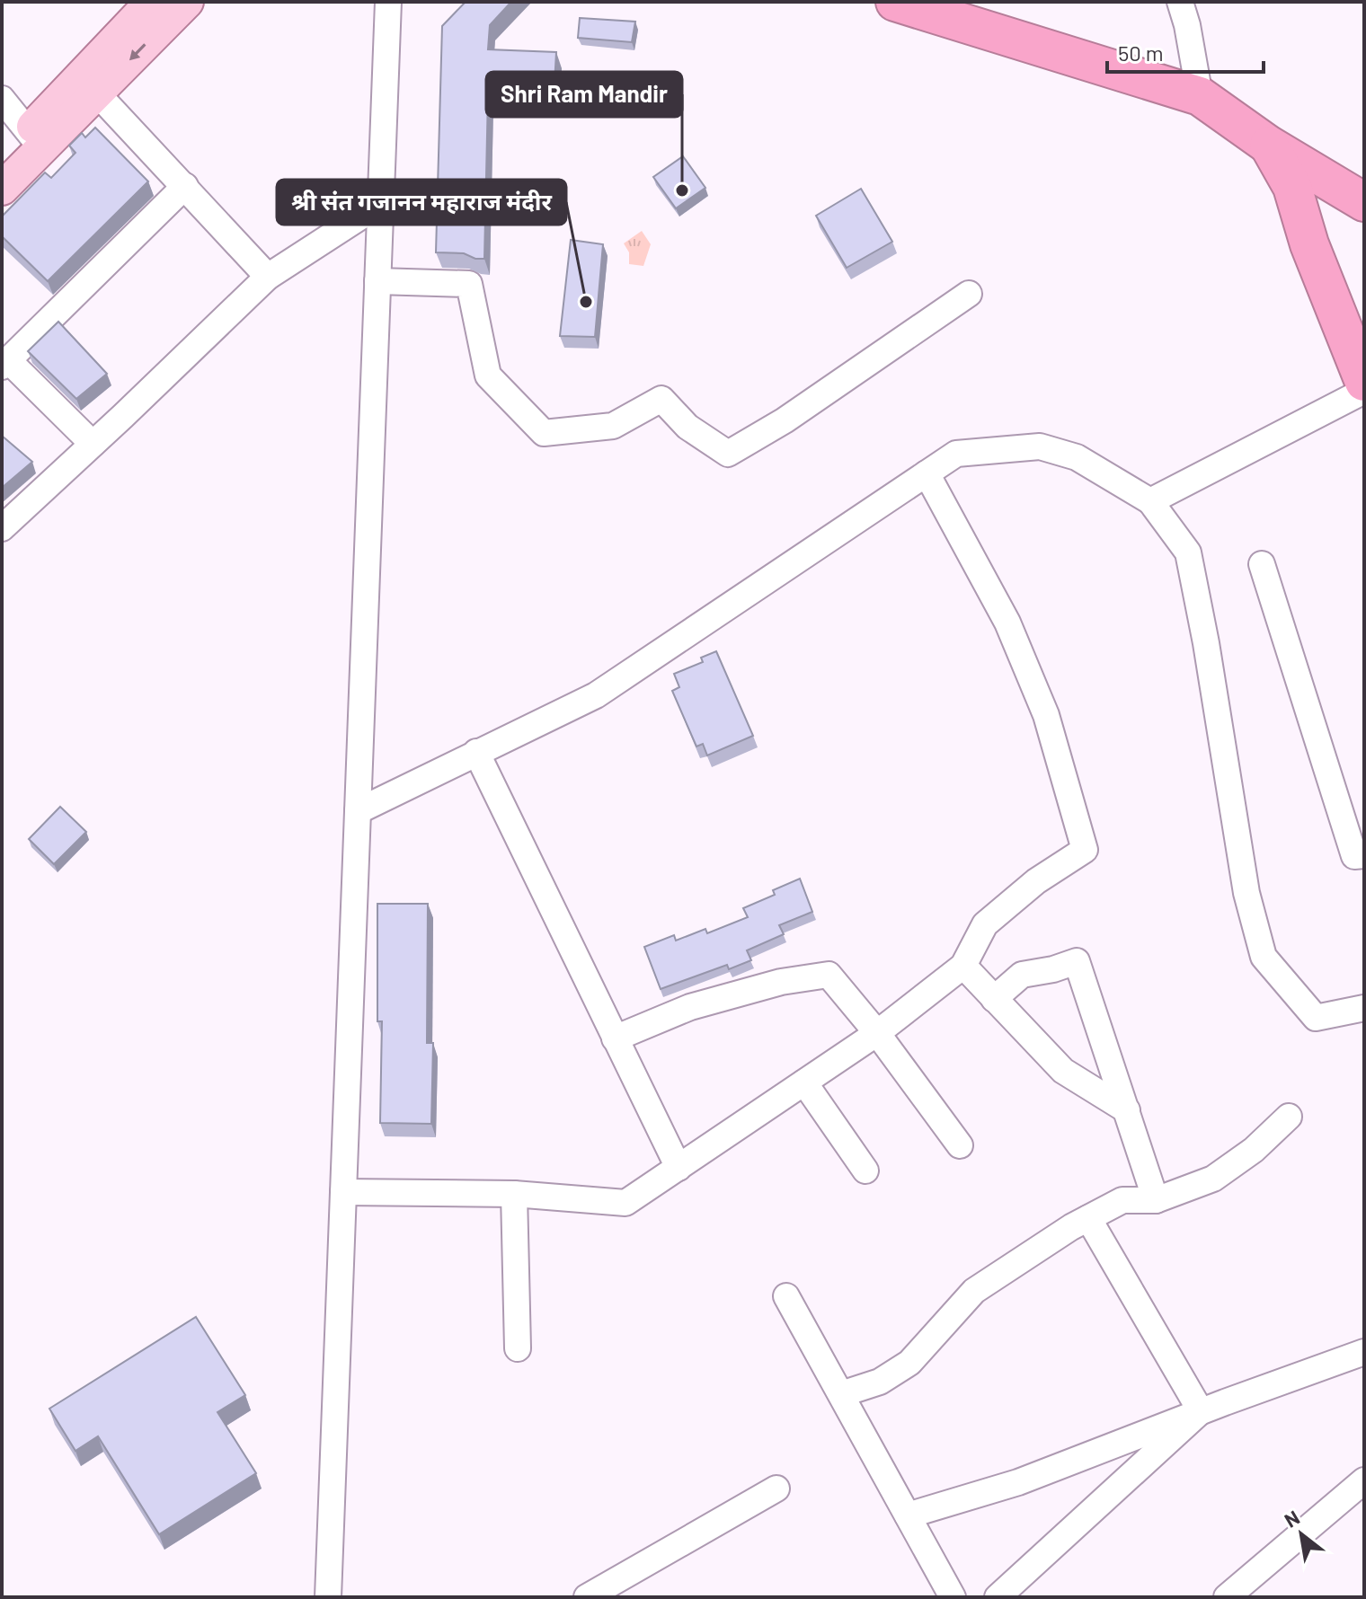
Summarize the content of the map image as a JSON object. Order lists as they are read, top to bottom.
{
  "places": ["Shri Ram Mandir", "श्री संंत गजानन महाराज मंदीर"],
  "scale_bar": "50 m",
  "north": "top left"
}
